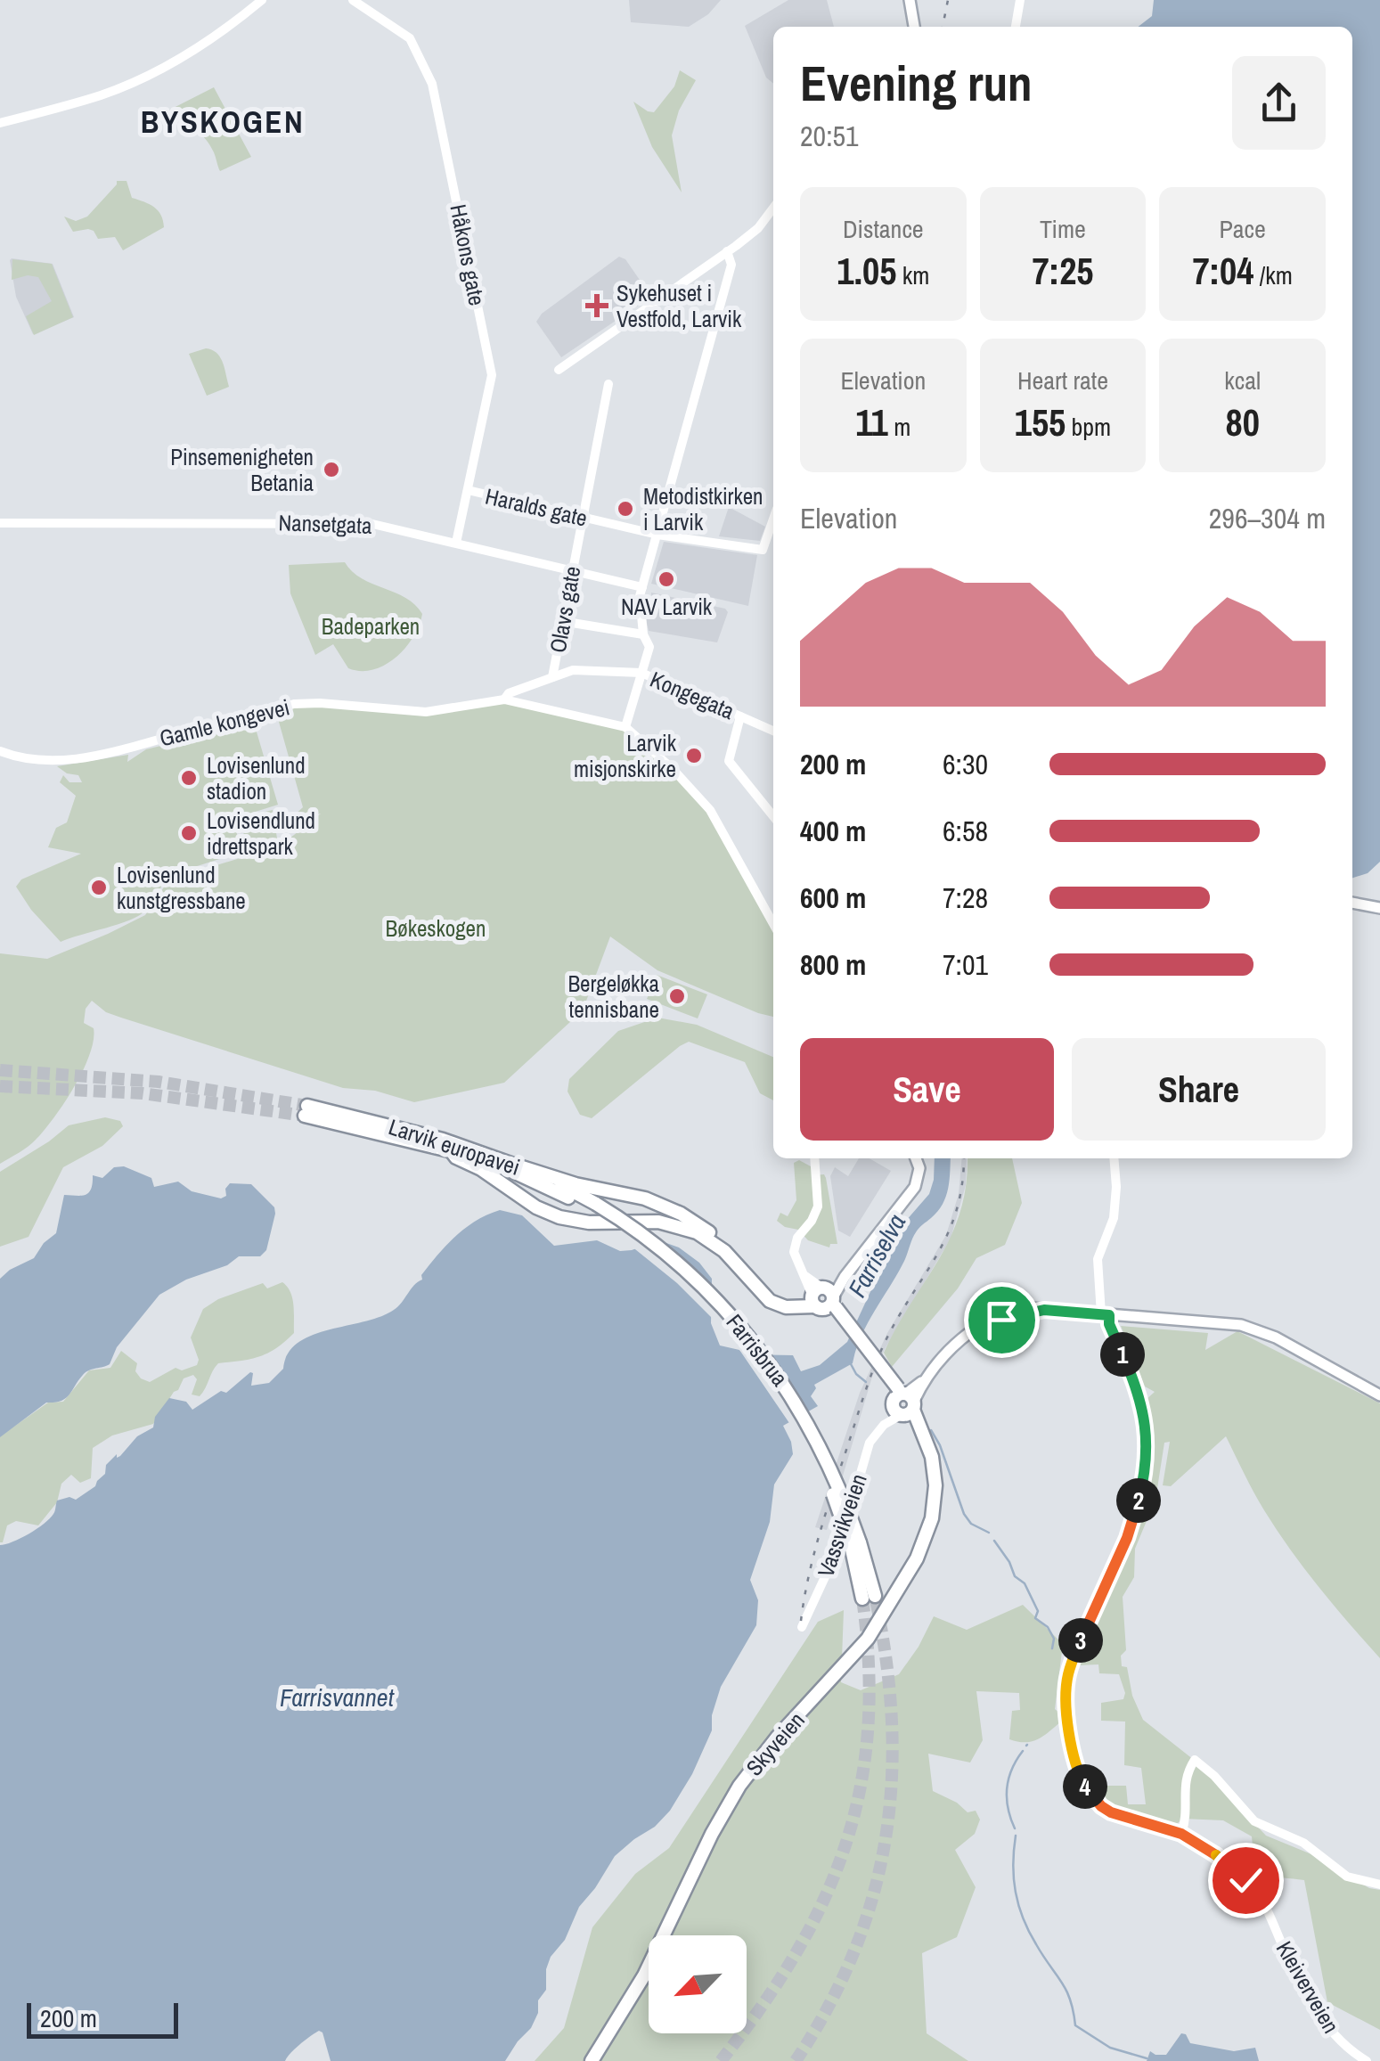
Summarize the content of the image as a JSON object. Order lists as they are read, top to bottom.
{
  "streets": {
    "highway": ["Larvik europavei", "Farrisbrua", "Skyveien"],
    "street": [
      "Håkons gate",
      "Haralds gate",
      "Nansetgata",
      "Olavs gate",
      "Kongegata",
      "Gamle kongevei",
      "Vassvikveien",
      "Kleiverveien"
    ]
  },
  "crossings": [
    ["Håkons gate", "Haralds gate"],
    ["Håkons gate", "Nansetgata"],
    ["Haralds gate", "Olavs gate"],
    ["Nansetgata", "Olavs gate"],
    ["Olavs gate", "Kongegata"],
    ["Kongegata", "Gamle kongevei"],
    ["Larvik europavei", "Farrisbrua"],
    ["Vassvikveien", "Skyveien"]
  ],
  "districts": ["BYSKOGEN"],
  "water": ["Farriselva", "Farrisvannet"],
  "parks": ["Badeparken", "Bøkeskogen"],
  "places": {
    "health": ["Sykehuset i Vestfold, Larvik"],
    "other": [
      "Pinsemenigheten Betania",
      "Metodistkirken i Larvik",
      "NAV Larvik",
      "Larvik misjonskirke",
      "Lovisenlund stadion",
      "Lovisendlund idrettspark",
      "Lovisenlund kunstgressbane",
      "Bergeløkka tennisbane"
    ]
  },
  "scale_bar": "200 m",
  "north": "bottom left",
  "page": {
    "heading": ["Evening run", "20:51"],
    "stats": [
      ["Distance", "1.05 km"],
      ["Time", "7:25"],
      ["Pace", "7:04 /km"],
      ["Elevation", "11 m"],
      ["Heart rate", "155 bpm"],
      ["kcal", "80"]
    ],
    "chart": ["Elevation", "296–304 m"],
    "list": [
      {
        "name": "200 m",
        "note": "6:30"
      },
      {
        "name": "400 m",
        "note": "6:58"
      },
      {
        "name": "600 m",
        "note": "7:28"
      },
      {
        "name": "800 m",
        "note": "7:01"
      }
    ],
    "buttons": ["Save", "Share"],
    "pins": [
      "1",
      "2",
      "3",
      "4"
    ],
    "scale": "200 m"
  }
}
